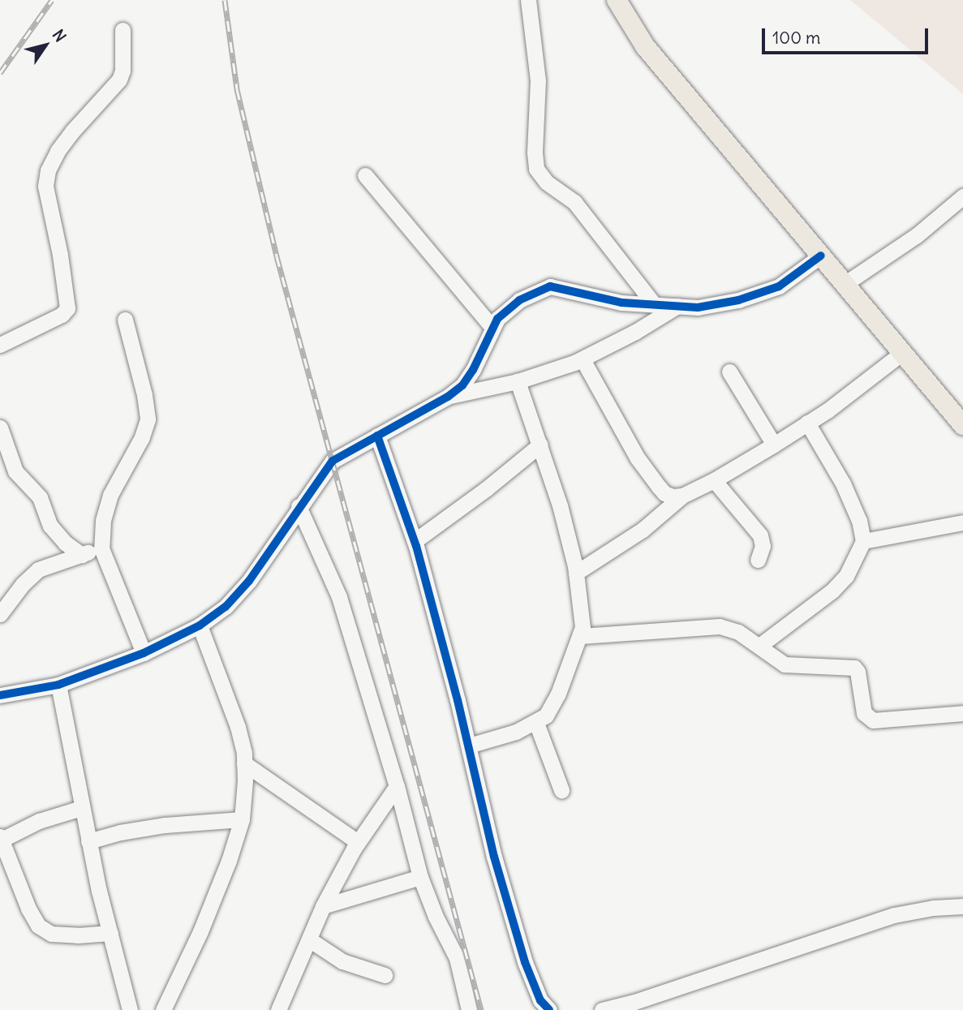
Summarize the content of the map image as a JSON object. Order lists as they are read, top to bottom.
{
  "scale_bar": "100 m",
  "north": "top right"
}
